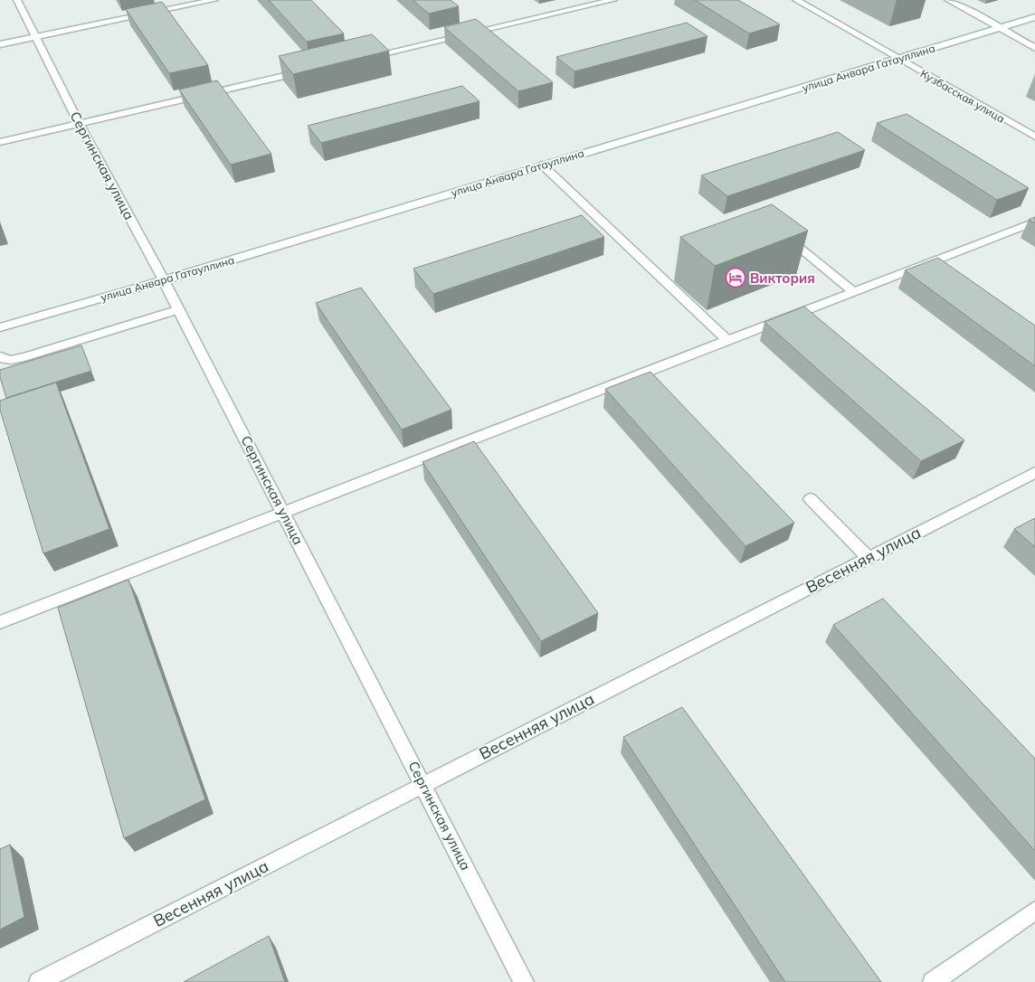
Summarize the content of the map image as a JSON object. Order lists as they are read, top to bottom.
{
  "streets": {
    "street": [
      "улица Анвара Гатауллина",
      "Кузбасская улица",
      "Сергинская улица",
      "Весенняя улица"
    ]
  },
  "crossings": [
    ["улица Анвара Гатауллина", "Кузбасская улица"],
    ["улица Анвара Гатауллина", "Сергинская улица"],
    ["Сергинская улица", "Весенняя улица"]
  ],
  "places": {
    "hotel": ["Виктория"]
  }
}
